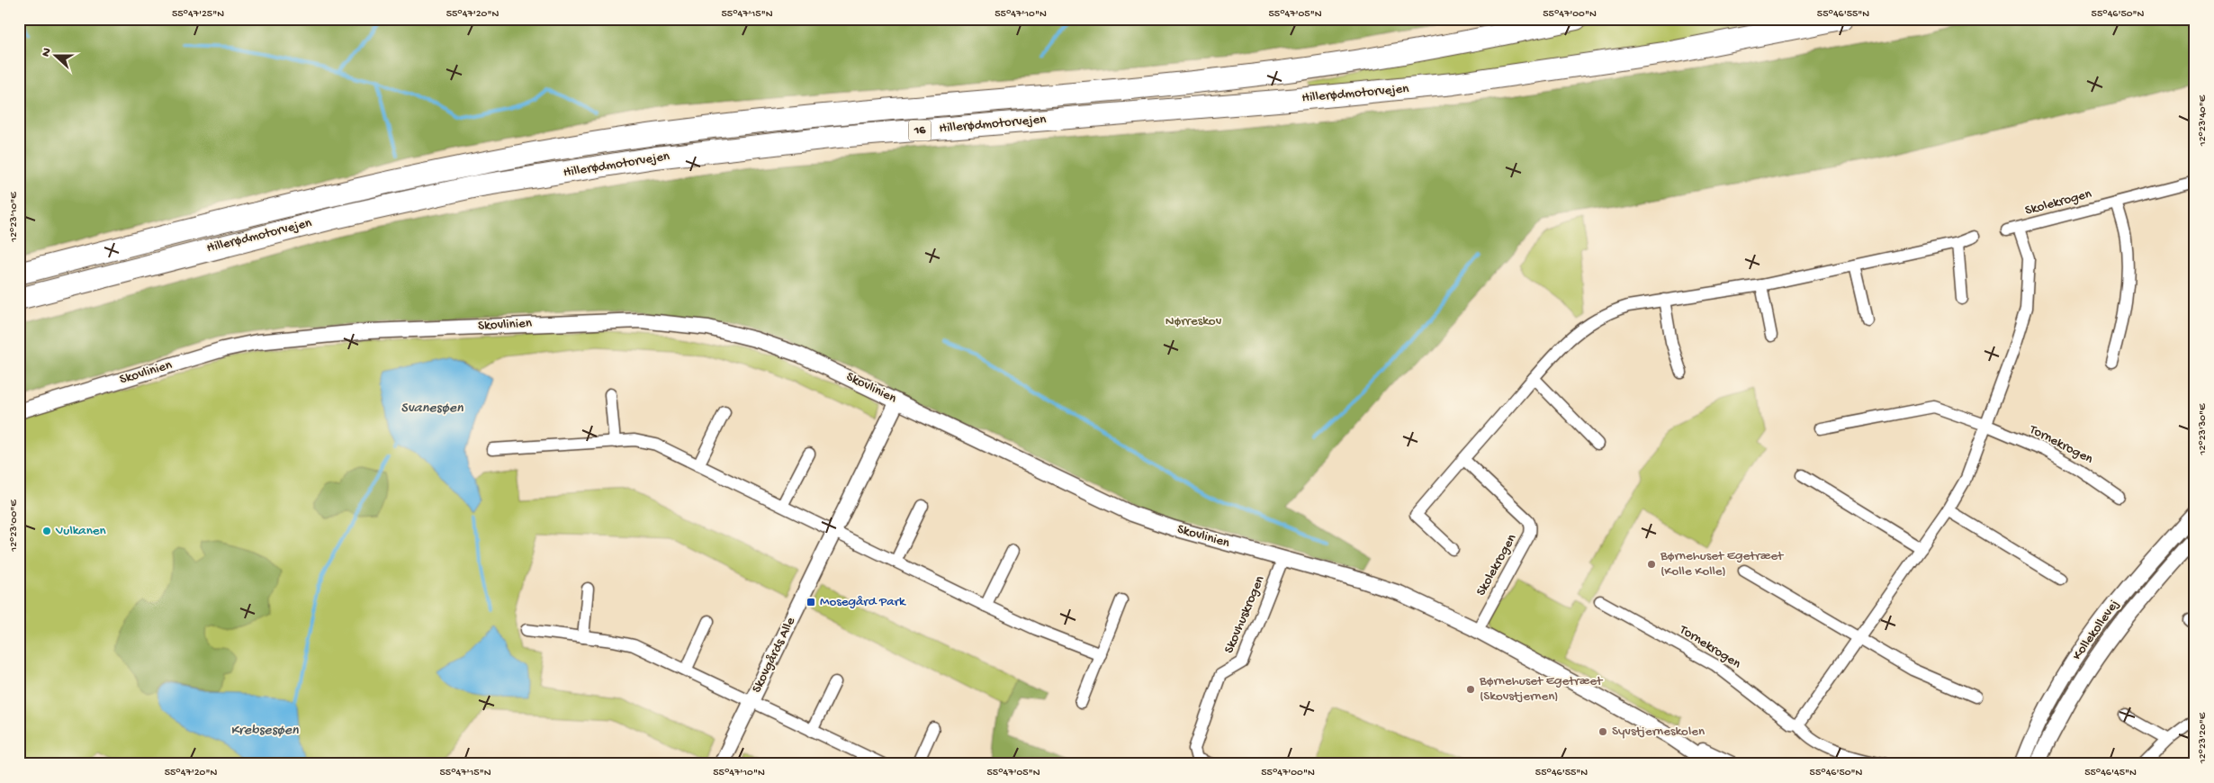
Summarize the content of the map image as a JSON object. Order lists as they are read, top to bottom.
{
  "streets": {
    "highway": ["Hillerødmotorvejen", "16"],
    "street": [
      "Skolekrogen",
      "Skovlinien",
      "Tornekrogen",
      "Skovhuskrogen",
      "Kollekollevej",
      "Skovgårds Alle"
    ]
  },
  "crossings": [
    ["Skolekrogen", "Skovlinien"],
    ["Skovlinien", "Skovhuskrogen"],
    ["Skovlinien", "Skovgårds Alle"]
  ],
  "water": ["Svanesøen", "Krebsesøen"],
  "parks": ["Nørreskov"],
  "places": {
    "other": [
      "Vulkanen",
      "Børnehuset Egetræet (Kolle Kolle)",
      "Børnehuset Egetræet (Skovstjernen)",
      "Syvstjerneskolen"
    ],
    "transit": ["Mosegård Park"]
  },
  "north": "left",
  "coordinates": [
    "55°47'25\"N",
    "55°47'20\"N",
    "55°47'15\"N",
    "55°47'10\"N",
    "55°47'05\"N",
    "55°47'00\"N",
    "55°46'55\"N",
    "55°46'50\"N",
    "12°23'40\"E",
    "12°23'10\"E",
    "12°23'30\"E",
    "12°23'00\"E",
    "12°23'20\"E",
    "55°46'45\"N"
  ]
}
